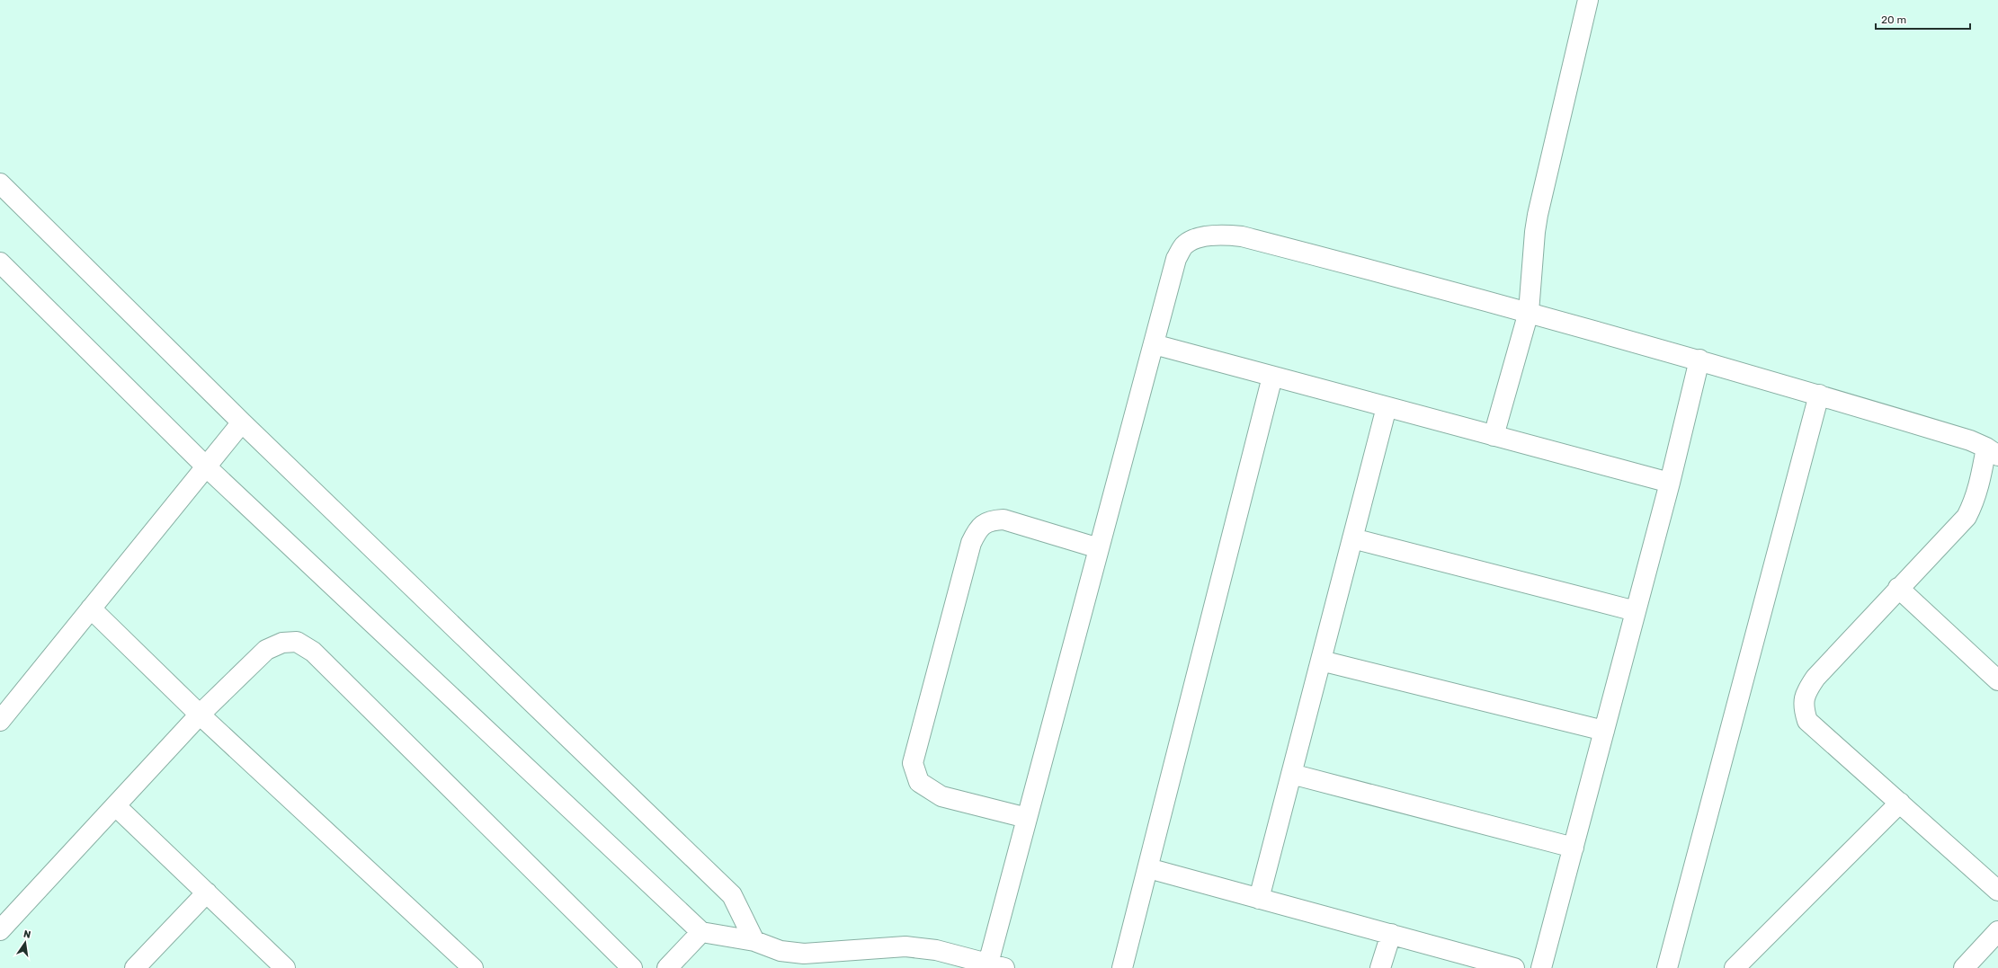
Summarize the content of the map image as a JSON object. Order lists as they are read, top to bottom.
{
  "scale_bar": "20 m",
  "north": "top"
}
